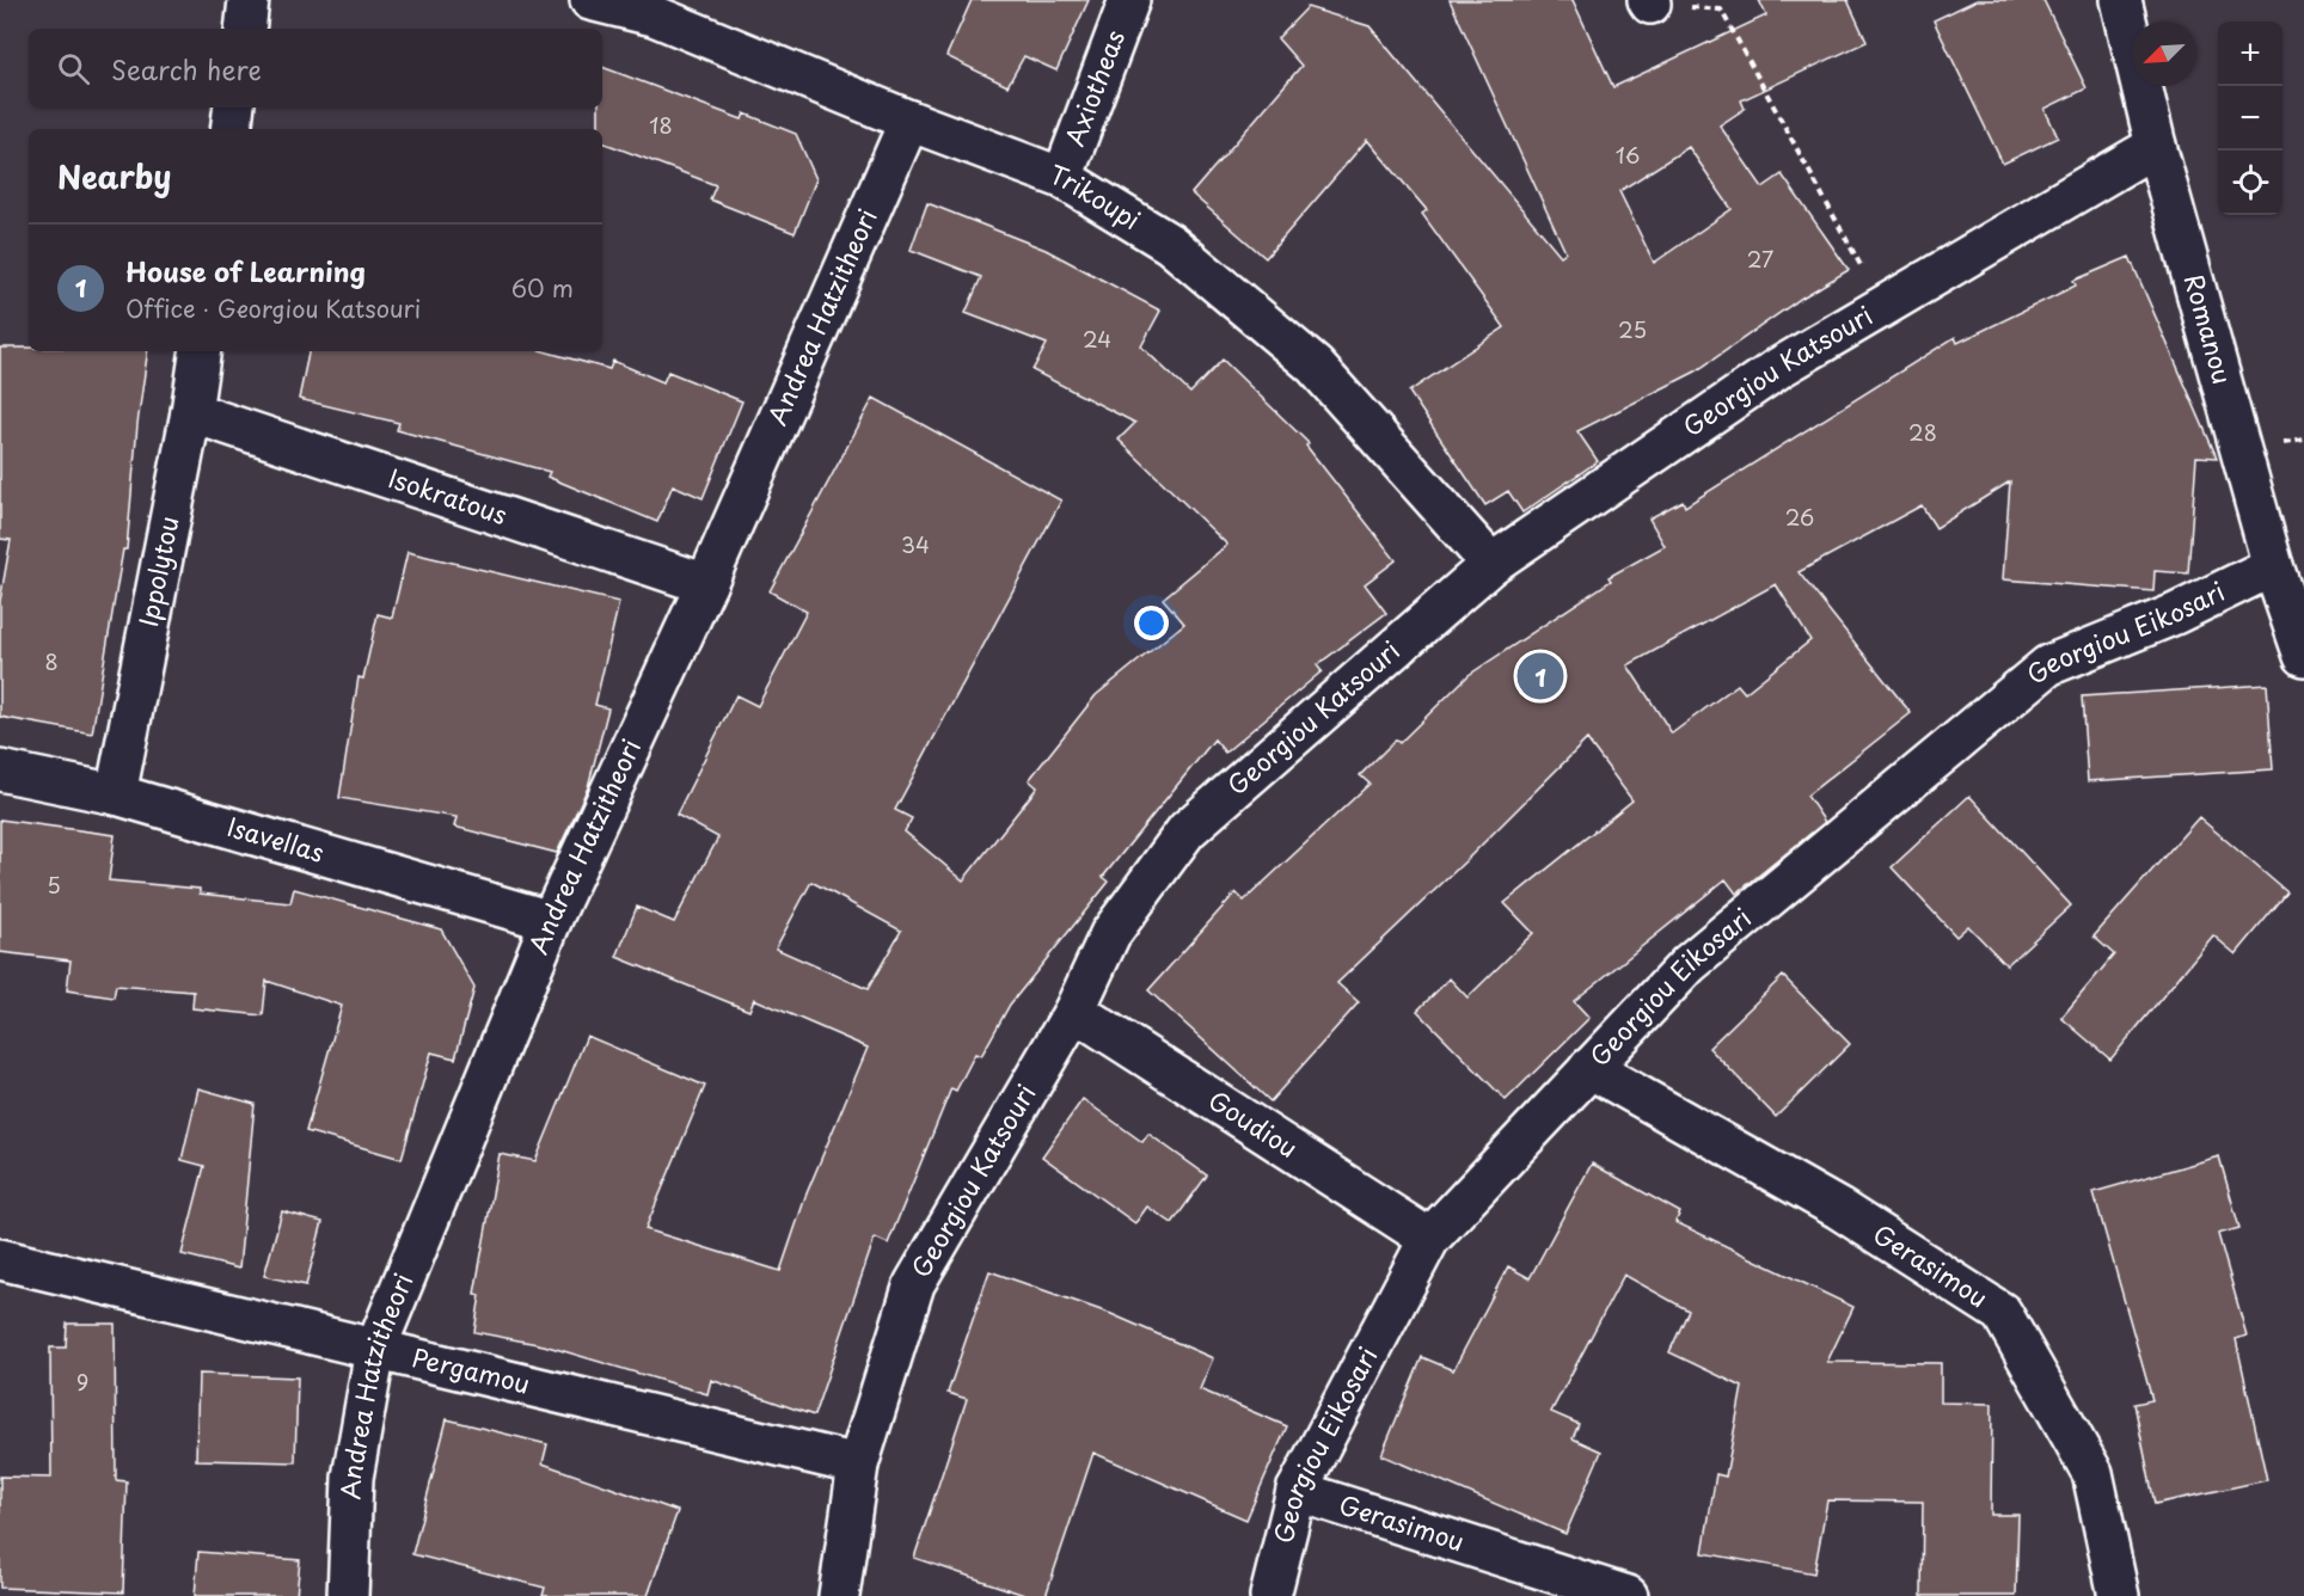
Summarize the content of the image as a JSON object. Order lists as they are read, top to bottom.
{
  "streets": {
    "street": [
      "Axiotheas",
      "Trikoupi",
      "Andrea Hatzitheori",
      "Romanou",
      "Georgiou Katsouri",
      "Isokratous",
      "Ippolytou",
      "Georgiou Eikosari",
      "Isavellas",
      "Goudiou",
      "Gerasimou",
      "Pergamou"
    ]
  },
  "crossings": [
    ["Axiotheas", "Trikoupi"],
    ["Trikoupi", "Andrea Hatzitheori"],
    ["Trikoupi", "Georgiou Katsouri"],
    ["Andrea Hatzitheori", "Isokratous"],
    ["Andrea Hatzitheori", "Isavellas"],
    ["Andrea Hatzitheori", "Pergamou"],
    ["Romanou", "Georgiou Katsouri"],
    ["Romanou", "Georgiou Eikosari"],
    ["Georgiou Katsouri", "Goudiou"],
    ["Georgiou Katsouri", "Pergamou"],
    ["Isokratous", "Ippolytou"],
    ["Ippolytou", "Isavellas"],
    ["Georgiou Eikosari", "Goudiou"],
    ["Georgiou Eikosari", "Gerasimou"]
  ],
  "house_numbers": [
    "18",
    "16",
    "27",
    "25",
    "24",
    "28",
    "26",
    "34",
    "8",
    "5",
    "9"
  ],
  "north": "bottom left",
  "page": {
    "map_buttons": ["+", "−"],
    "search": "Search here",
    "heading": "Nearby",
    "list": [
      {
        "mark": "1",
        "name": "House of Learning",
        "note": "Office · Georgiou Katsouri",
        "value": "60 m"
      }
    ],
    "pins": "1"
  }
}
